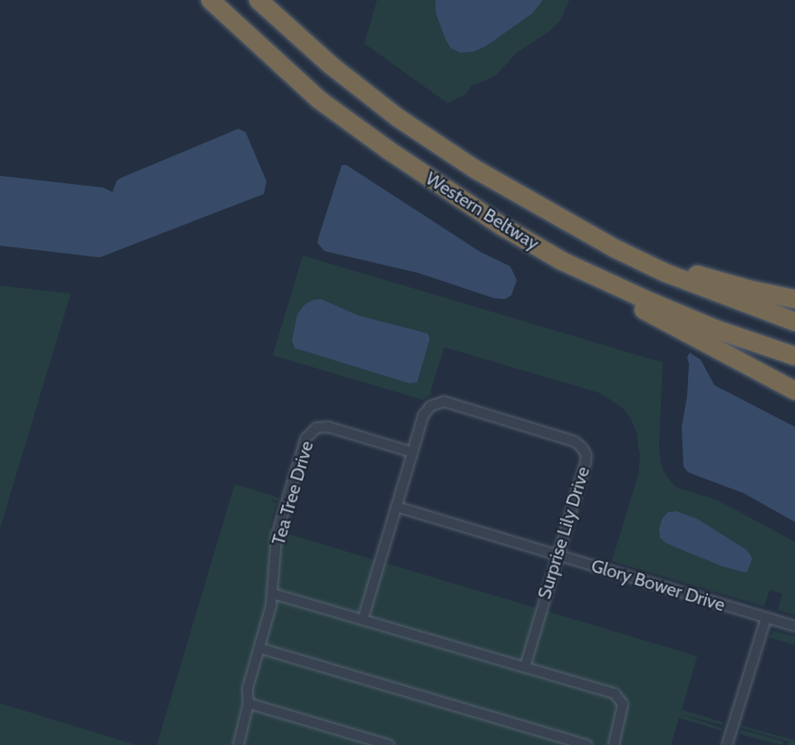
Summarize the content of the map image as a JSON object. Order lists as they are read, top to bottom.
{
  "streets": {
    "highway": ["Western Beltway"],
    "street": ["Tea Tree Drive", "Surprise Lily Drive", "Glory Bower Drive"]
  },
  "crossings": [
    ["Tea Tree Drive", "Surprise Lily Drive"],
    ["Surprise Lily Drive", "Glory Bower Drive"]
  ]
}
